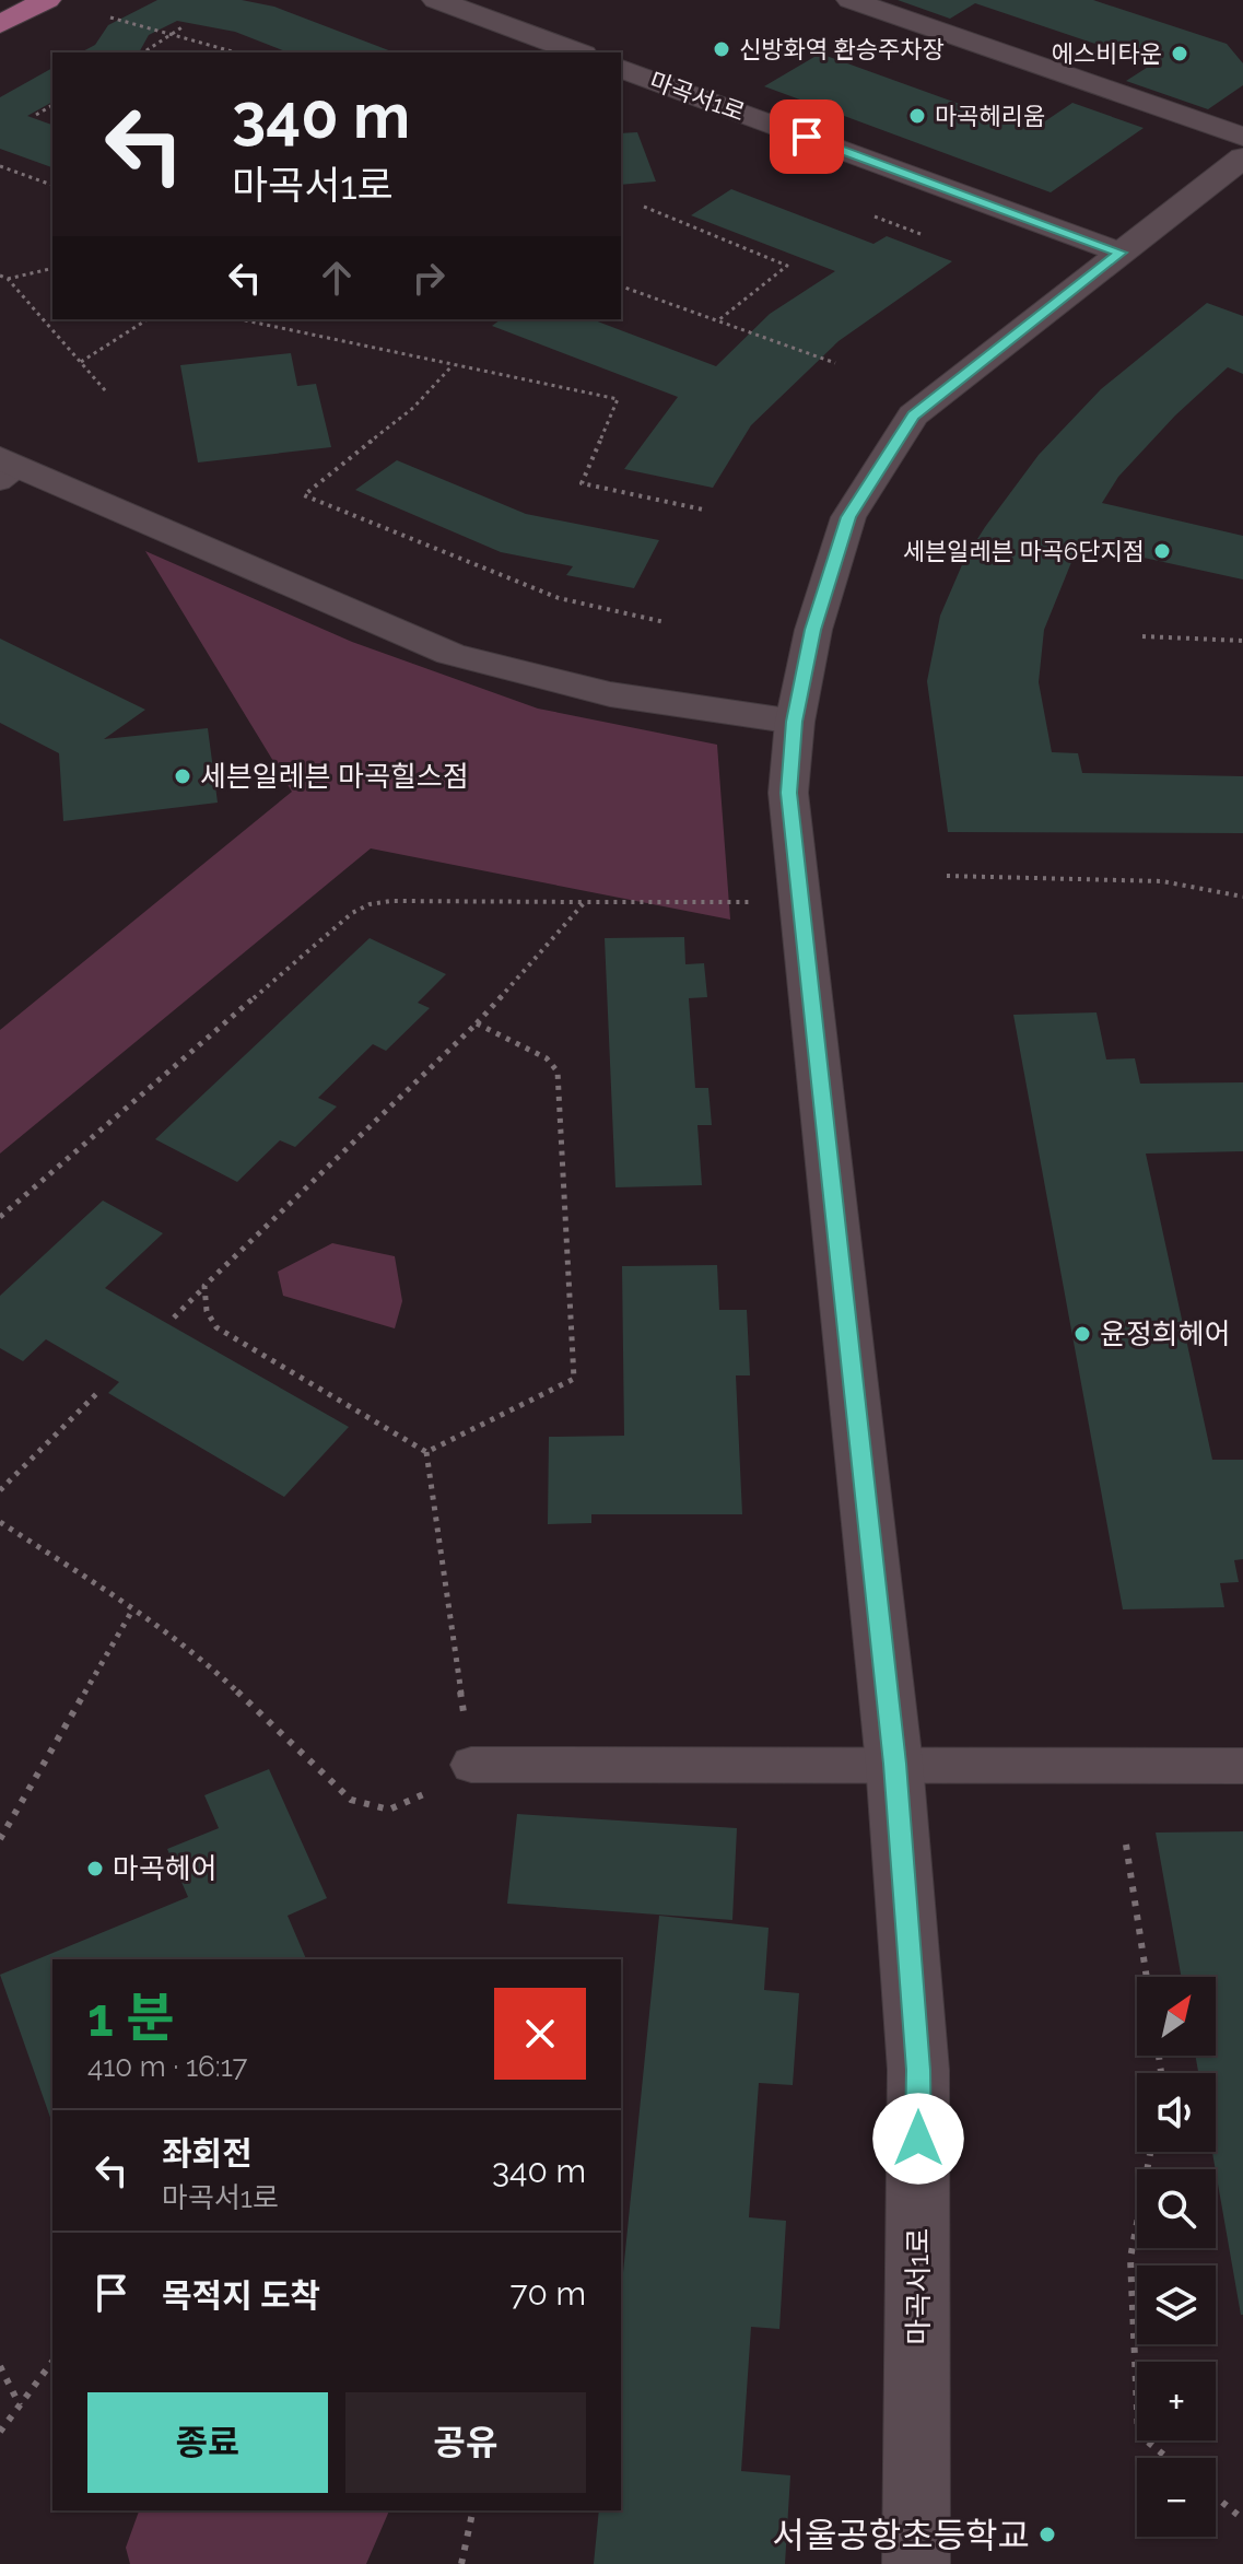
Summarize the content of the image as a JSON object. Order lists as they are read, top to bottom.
{
  "streets": {
    "street": ["마곡서1로"]
  },
  "places": [
    "신방화역 환승주차장",
    "에스비타운",
    "마곡헤리움",
    "세븐일레븐 마곡6단지점",
    "세븐일레븐 마곡힐스점",
    "윤정희헤어",
    "마곡헤어",
    "서울공항초등학교"
  ],
  "north": "top right",
  "page": {
    "turn": ["340 m", "마곡서1로"],
    "heading": ["1 분", "410 m · 16:17"],
    "map_buttons": ["+", "−"],
    "list": [
      {
        "name": "좌회전",
        "note": "마곡서1로",
        "value": "340 m"
      },
      {
        "name": "목적지 도착",
        "value": "70 m"
      }
    ],
    "buttons": ["종료", "공유"]
  }
}
